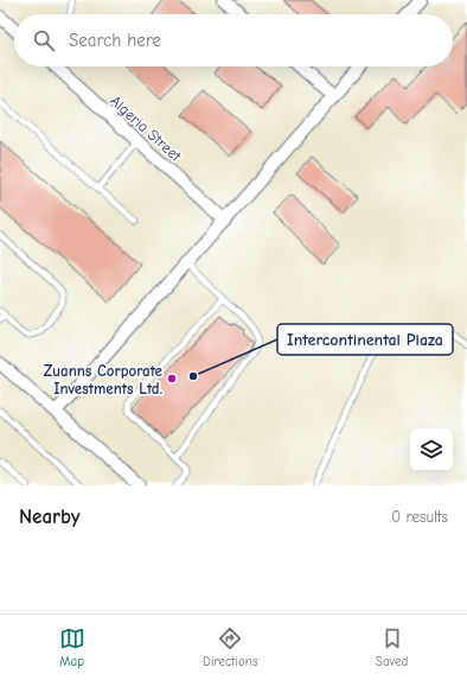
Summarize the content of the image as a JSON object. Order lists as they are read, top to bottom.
{
  "streets": {
    "street": ["Algeria Street"]
  },
  "places": ["Intercontinental Plaza", "Zuanns Corporate Investments Ltd."],
  "page": {
    "search": "Search here",
    "heading": ["Nearby", "0 results"],
    "nav": ["Map", "Directions", "Saved"]
  }
}
